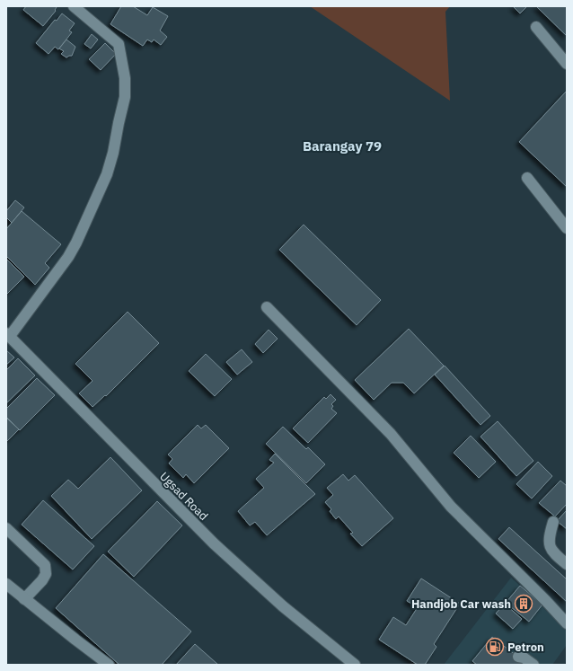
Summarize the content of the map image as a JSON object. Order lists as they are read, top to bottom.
{
  "streets": {
    "street": ["Ugsad Road"]
  },
  "districts": ["Barangay 79"],
  "places": {
    "building": ["Handjob Car wash"],
    "fuel station": ["Petron"]
  }
}
